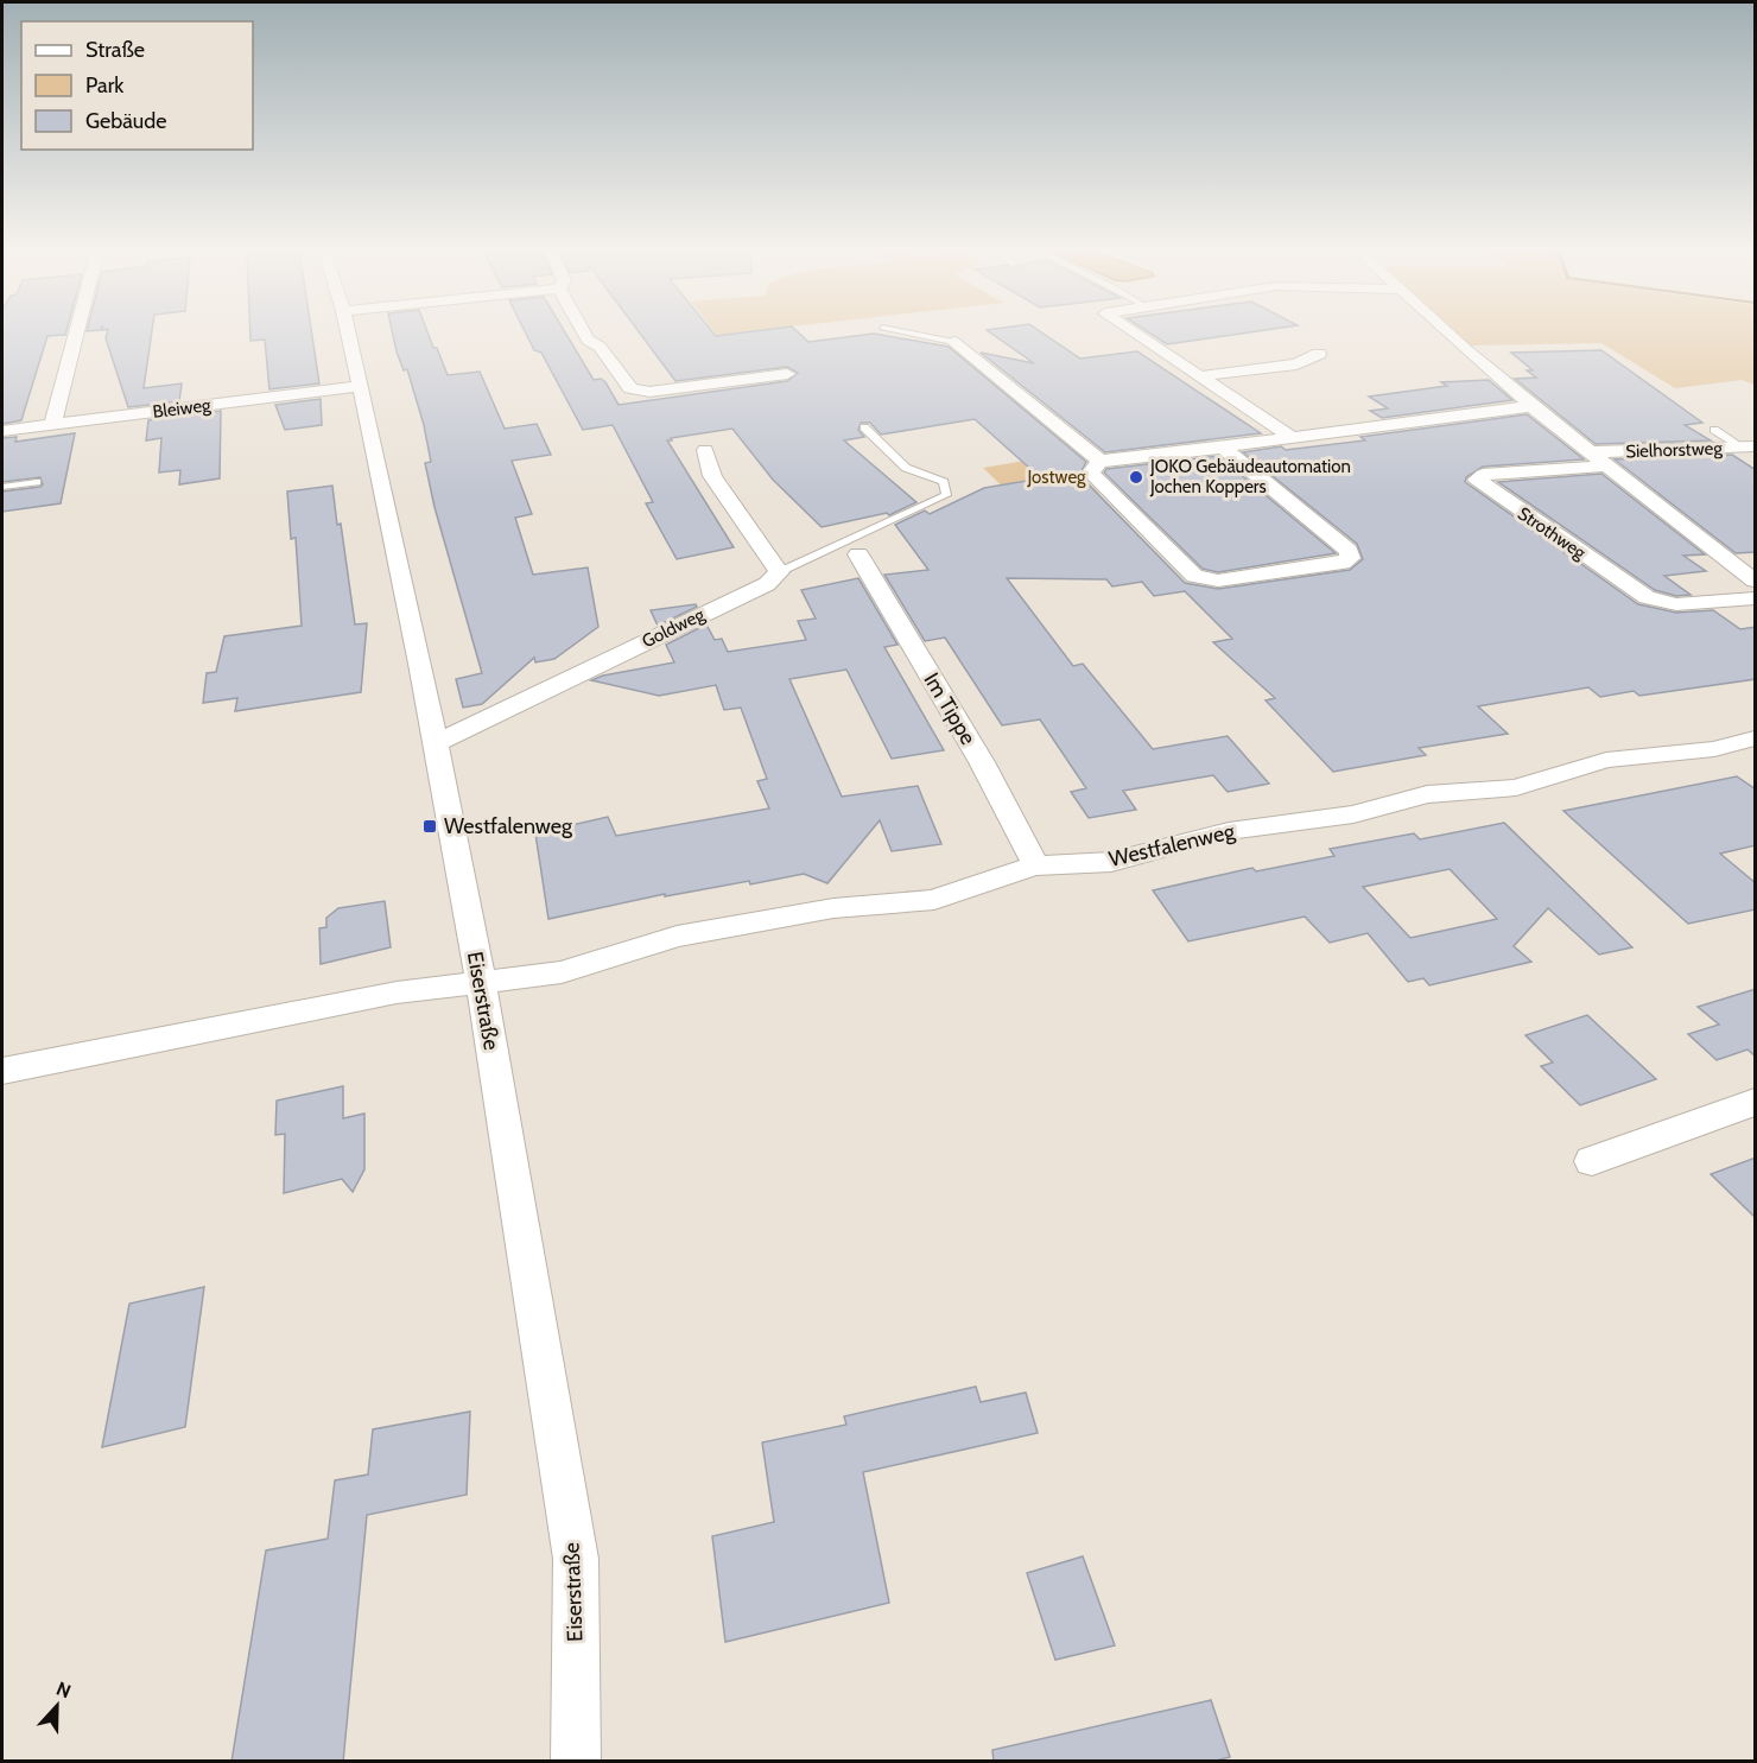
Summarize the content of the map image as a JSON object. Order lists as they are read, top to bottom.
{
  "streets": {
    "street": [
      "Bleiweg",
      "Sielhorstweg",
      "Strothweg",
      "Goldweg",
      "Im Tippe",
      "Westfalenweg",
      "Eiserstraße"
    ]
  },
  "crossings": [
    ["Bleiweg", "Eiserstraße"],
    ["Goldweg", "Eiserstraße"],
    ["Im Tippe", "Westfalenweg"],
    ["Westfalenweg", "Eiserstraße"]
  ],
  "parks": ["Jostweg"],
  "places": {
    "other": ["JOKO Gebäudeautomation Jochen Koppers"],
    "transit": ["Westfalenweg"]
  },
  "legend": ["Straße", "Park", "Gebäude"],
  "north": "top"
}
